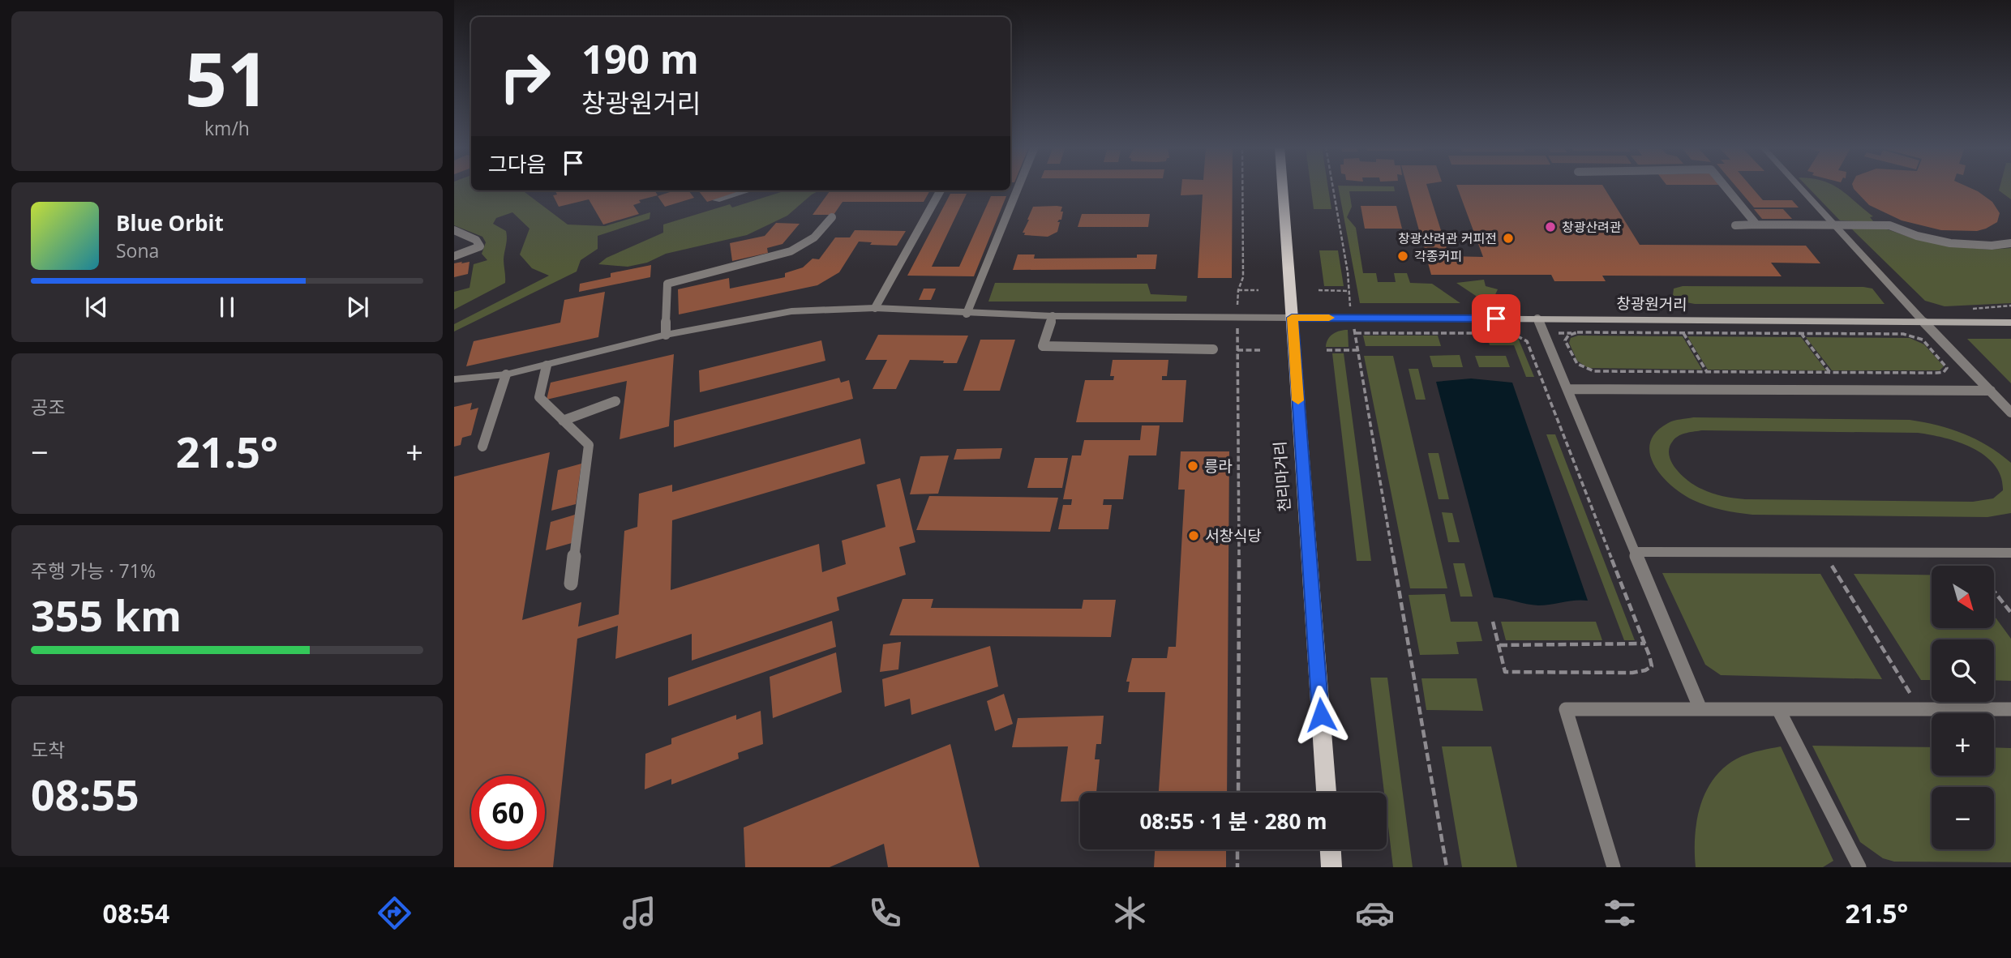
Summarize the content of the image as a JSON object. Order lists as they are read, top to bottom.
{
  "streets": {
    "main road": ["창광원거리", "천리마거리"]
  },
  "crossings": [
    ["창광원거리", "천리마거리"]
  ],
  "places": [
    "창광산려관",
    "창광산려관 커피전",
    "각종커피",
    "릉라",
    "서창식당"
  ],
  "north": "bottom right",
  "page": {
    "tile": [
      ["51", "km/h"],
      "공조",
      ["주행 가능 · 71%", "355 km"],
      ["도착", "08:55"]
    ],
    "turn": ["190 m", "창광원거리"],
    "then": "그다음",
    "song": ["Blue Orbit", "Sona"],
    "heat": ["−", "21.5°", "+"],
    "map_buttons": ["+", "−"],
    "limit": "60",
    "trip": "08:55 · 1 분 · 280 m",
    "tabs": ["08:54", "21.5°"]
  }
}
